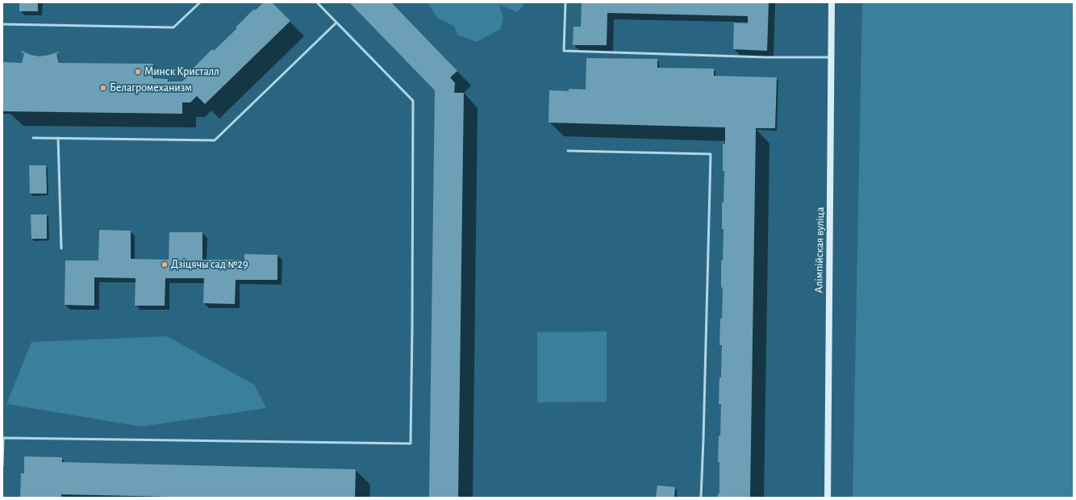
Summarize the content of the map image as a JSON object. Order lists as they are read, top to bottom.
{
  "streets": {
    "street": ["Алімпійская вуліца"]
  },
  "places": ["Минск Кристалл", "Белагромеханизм", "Дзіцячы сад №29"]
}
